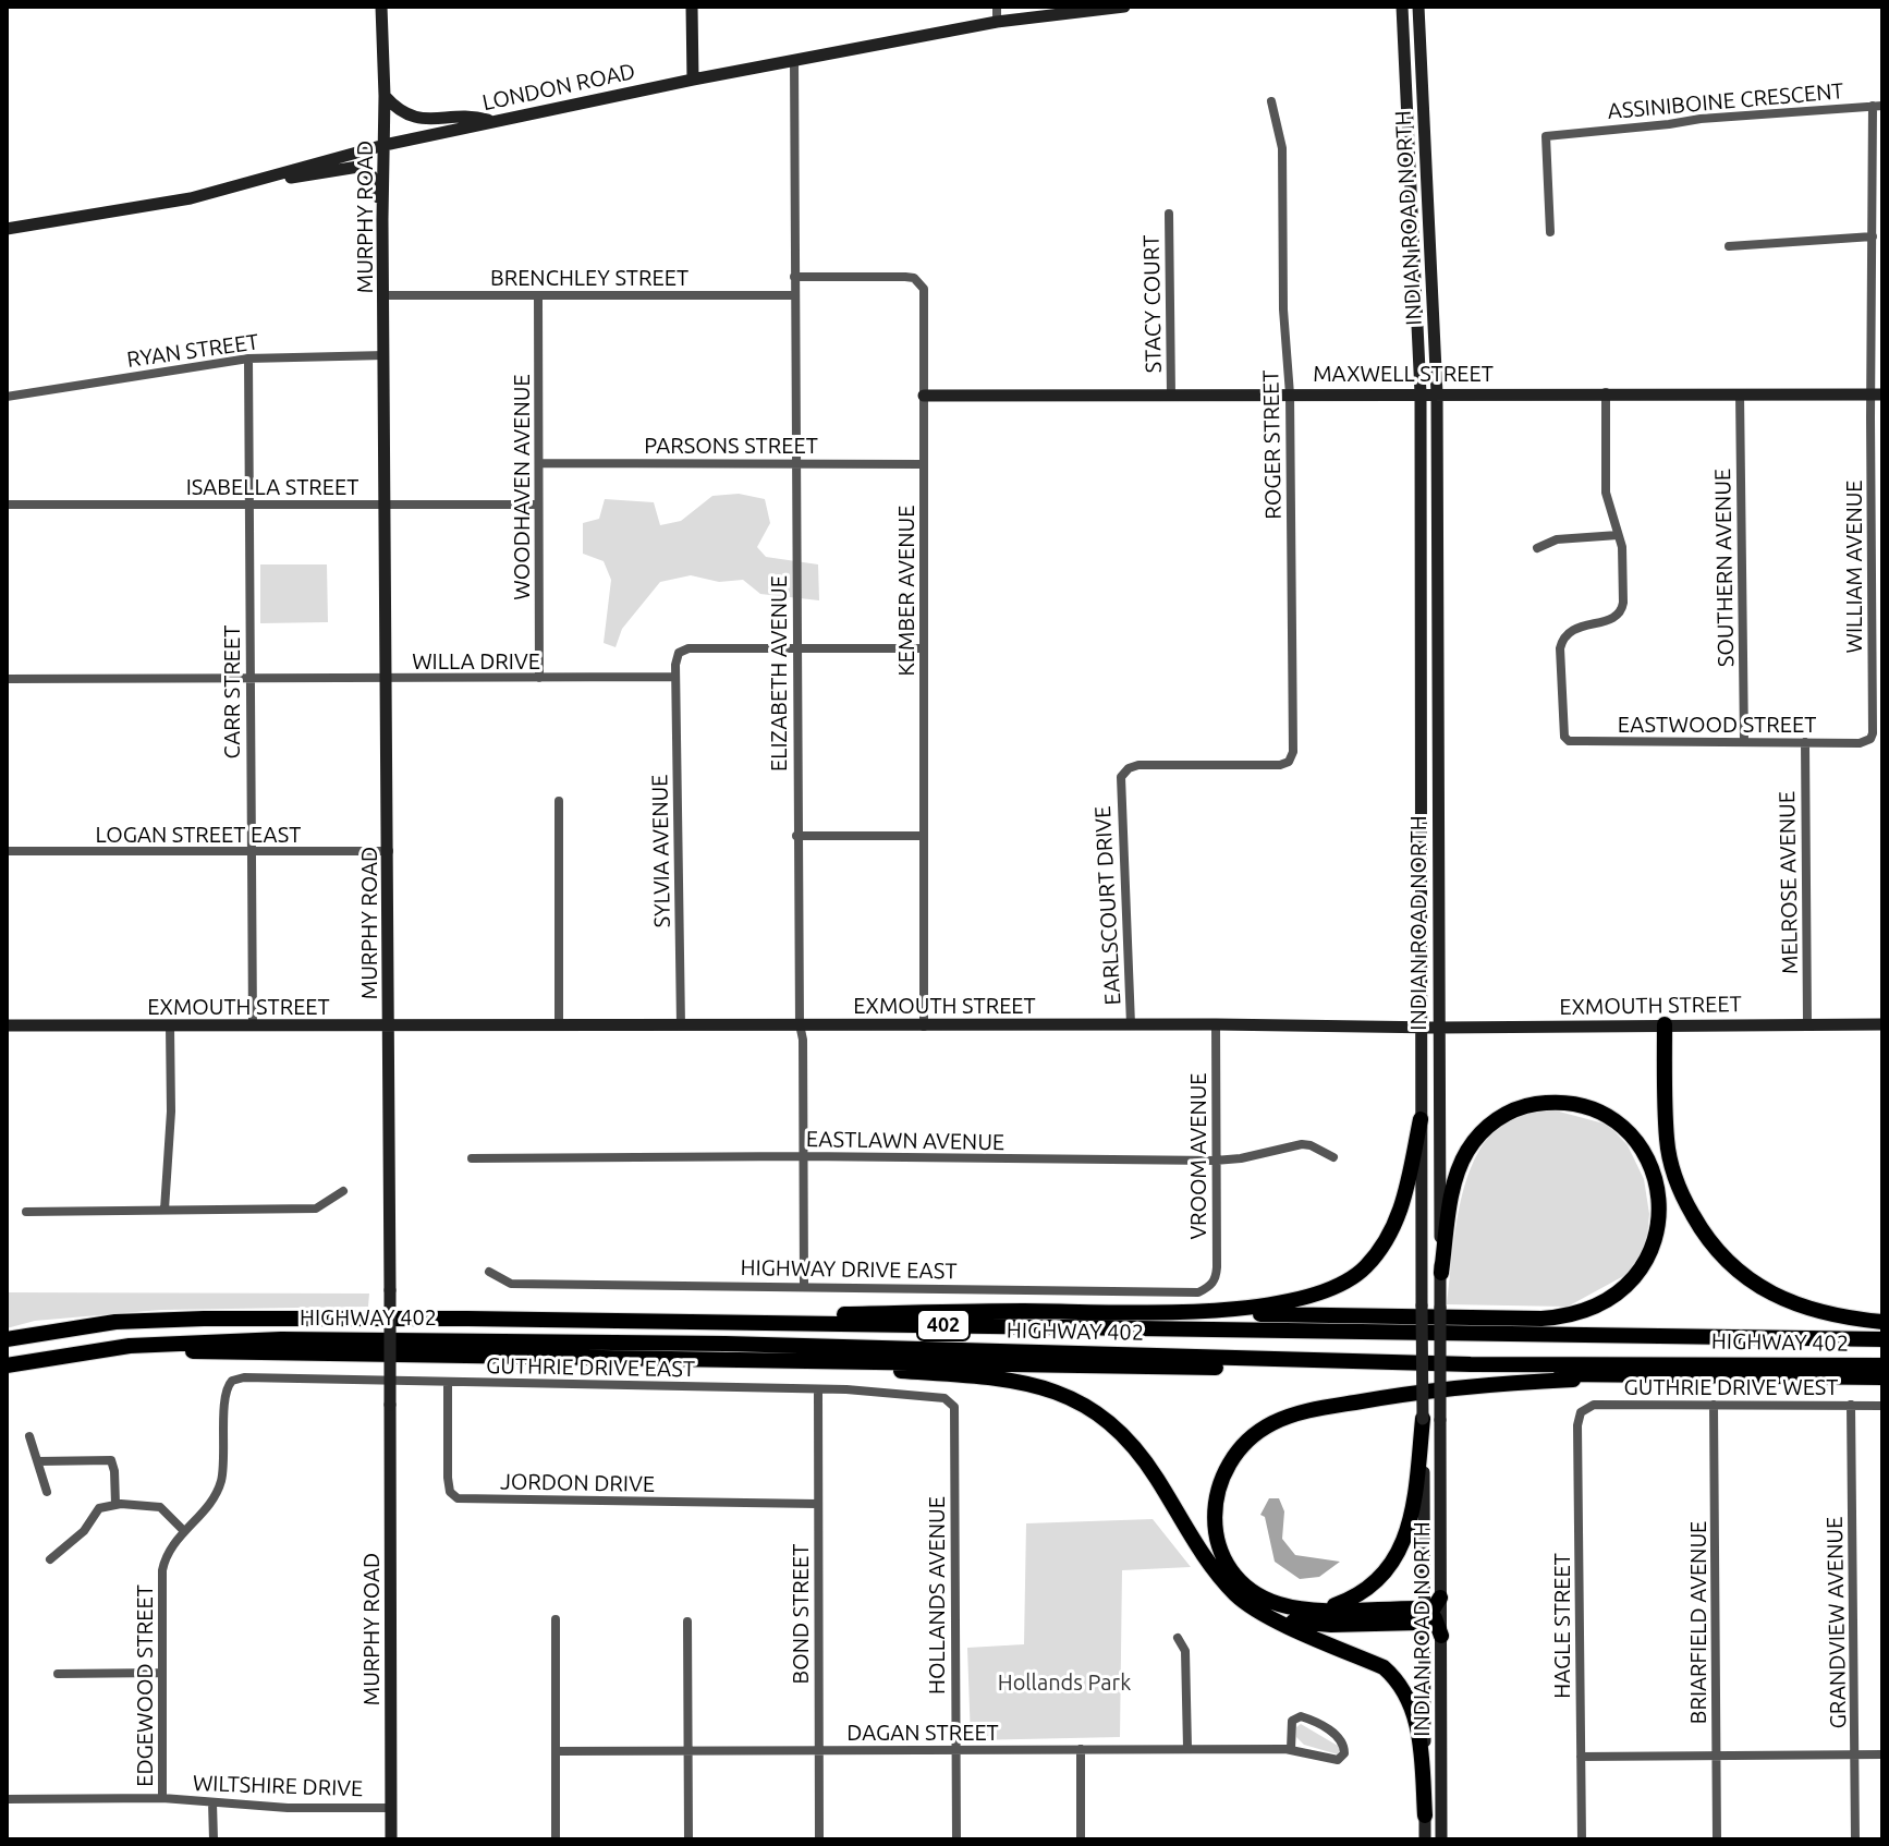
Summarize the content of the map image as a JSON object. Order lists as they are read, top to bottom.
{
  "streets": {
    "highway": ["HIGHWAY 402", "402"],
    "main road": [
      "LONDON ROAD",
      "MURPHY ROAD",
      "INDIAN ROAD NORTH",
      "MAXWELL STREET",
      "EXMOUTH STREET"
    ],
    "street": [
      "ASSINIBOINE CRESCENT",
      "BRENCHLEY STREET",
      "STACY COURT",
      "RYAN STREET",
      "ROGER STREET",
      "PARSONS STREET",
      "ISABELLA STREET",
      "WOODHAVEN AVENUE",
      "WILLIAM AVENUE",
      "SOUTHERN AVENUE",
      "KEMBER AVENUE",
      "WILLA DRIVE",
      "ELIZABETH AVENUE",
      "CARR STREET",
      "EASTWOOD STREET",
      "LOGAN STREET EAST",
      "SYLVIA AVENUE",
      "MELROSE AVENUE",
      "EARLSCOURT DRIVE",
      "EASTLAWN AVENUE",
      "VROOM AVENUE",
      "HIGHWAY DRIVE EAST",
      "GUTHRIE DRIVE EAST",
      "GUTHRIE DRIVE WEST",
      "JORDON DRIVE",
      "HOLLANDS AVENUE",
      "BOND STREET",
      "BRIARFIELD AVENUE",
      "GRANDVIEW AVENUE",
      "HAGLE STREET",
      "EDGEWOOD STREET",
      "DAGAN STREET",
      "WILTSHIRE DRIVE"
    ]
  },
  "crossings": [
    ["LONDON ROAD", "MURPHY ROAD"],
    ["LONDON ROAD", "ELIZABETH AVENUE"],
    ["ASSINIBOINE CRESCENT", "MAXWELL STREET"],
    ["ASSINIBOINE CRESCENT", "WILLIAM AVENUE"],
    ["MURPHY ROAD", "BRENCHLEY STREET"],
    ["MURPHY ROAD", "RYAN STREET"],
    ["MURPHY ROAD", "ISABELLA STREET"],
    ["MURPHY ROAD", "WILLA DRIVE"],
    ["MURPHY ROAD", "LOGAN STREET EAST"],
    ["MURPHY ROAD", "EXMOUTH STREET"],
    ["MURPHY ROAD", "WILTSHIRE DRIVE"],
    ["INDIAN ROAD NORTH", "MAXWELL STREET"],
    ["INDIAN ROAD NORTH", "EXMOUTH STREET"],
    ["BRENCHLEY STREET", "WOODHAVEN AVENUE"],
    ["BRENCHLEY STREET", "ELIZABETH AVENUE"],
    ["STACY COURT", "MAXWELL STREET"],
    ["RYAN STREET", "CARR STREET"],
    ["MAXWELL STREET", "ROGER STREET"],
    ["MAXWELL STREET", "WILLIAM AVENUE"],
    ["MAXWELL STREET", "SOUTHERN AVENUE"],
    ["MAXWELL STREET", "KEMBER AVENUE"],
    ["ROGER STREET", "EARLSCOURT DRIVE"],
    ["PARSONS STREET", "WOODHAVEN AVENUE"],
    ["PARSONS STREET", "KEMBER AVENUE"],
    ["PARSONS STREET", "ELIZABETH AVENUE"],
    ["ISABELLA STREET", "WOODHAVEN AVENUE"],
    ["ISABELLA STREET", "CARR STREET"],
    ["WOODHAVEN AVENUE", "WILLA DRIVE"],
    ["WILLIAM AVENUE", "EASTWOOD STREET"],
    ["SOUTHERN AVENUE", "EASTWOOD STREET"],
    ["KEMBER AVENUE", "ELIZABETH AVENUE"],
    ["KEMBER AVENUE", "EXMOUTH STREET"],
    ["WILLA DRIVE", "CARR STREET"],
    ["WILLA DRIVE", "SYLVIA AVENUE"],
    ["ELIZABETH AVENUE", "EXMOUTH STREET"],
    ["ELIZABETH AVENUE", "EASTLAWN AVENUE"],
    ["ELIZABETH AVENUE", "HIGHWAY DRIVE EAST"],
    ["CARR STREET", "LOGAN STREET EAST"],
    ["CARR STREET", "EXMOUTH STREET"],
    ["EASTWOOD STREET", "MELROSE AVENUE"],
    ["SYLVIA AVENUE", "EXMOUTH STREET"],
    ["MELROSE AVENUE", "EXMOUTH STREET"],
    ["EARLSCOURT DRIVE", "EXMOUTH STREET"],
    ["EXMOUTH STREET", "VROOM AVENUE"],
    ["EASTLAWN AVENUE", "VROOM AVENUE"],
    ["VROOM AVENUE", "HIGHWAY DRIVE EAST"],
    ["GUTHRIE DRIVE EAST", "JORDON DRIVE"],
    ["GUTHRIE DRIVE EAST", "HOLLANDS AVENUE"],
    ["GUTHRIE DRIVE EAST", "BOND STREET"],
    ["GUTHRIE DRIVE EAST", "EDGEWOOD STREET"],
    ["GUTHRIE DRIVE WEST", "BRIARFIELD AVENUE"],
    ["GUTHRIE DRIVE WEST", "GRANDVIEW AVENUE"],
    ["GUTHRIE DRIVE WEST", "HAGLE STREET"],
    ["JORDON DRIVE", "BOND STREET"],
    ["HOLLANDS AVENUE", "DAGAN STREET"],
    ["BOND STREET", "DAGAN STREET"],
    ["EDGEWOOD STREET", "WILTSHIRE DRIVE"]
  ],
  "parks": ["Hollands Park"]
}
